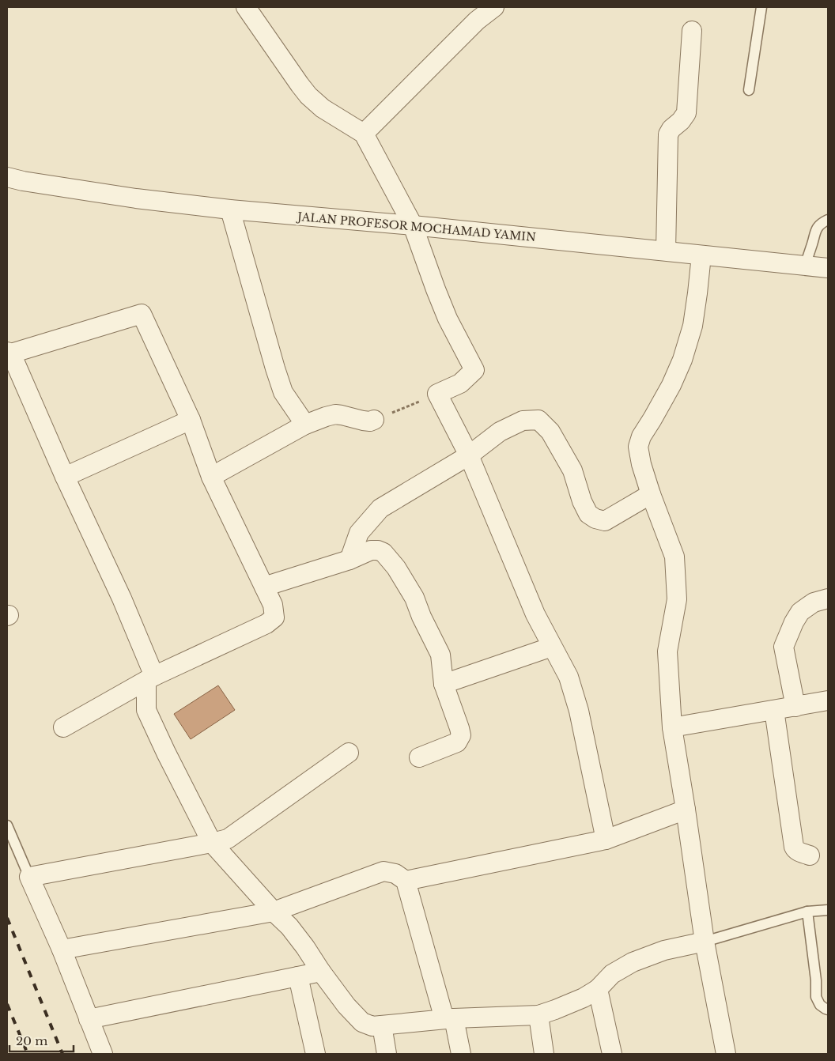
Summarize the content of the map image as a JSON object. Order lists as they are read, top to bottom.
{
  "streets": {
    "street": ["JALAN PROFESOR MOCHAMAD YAMIN"]
  },
  "scale_bar": "20 m"
}
